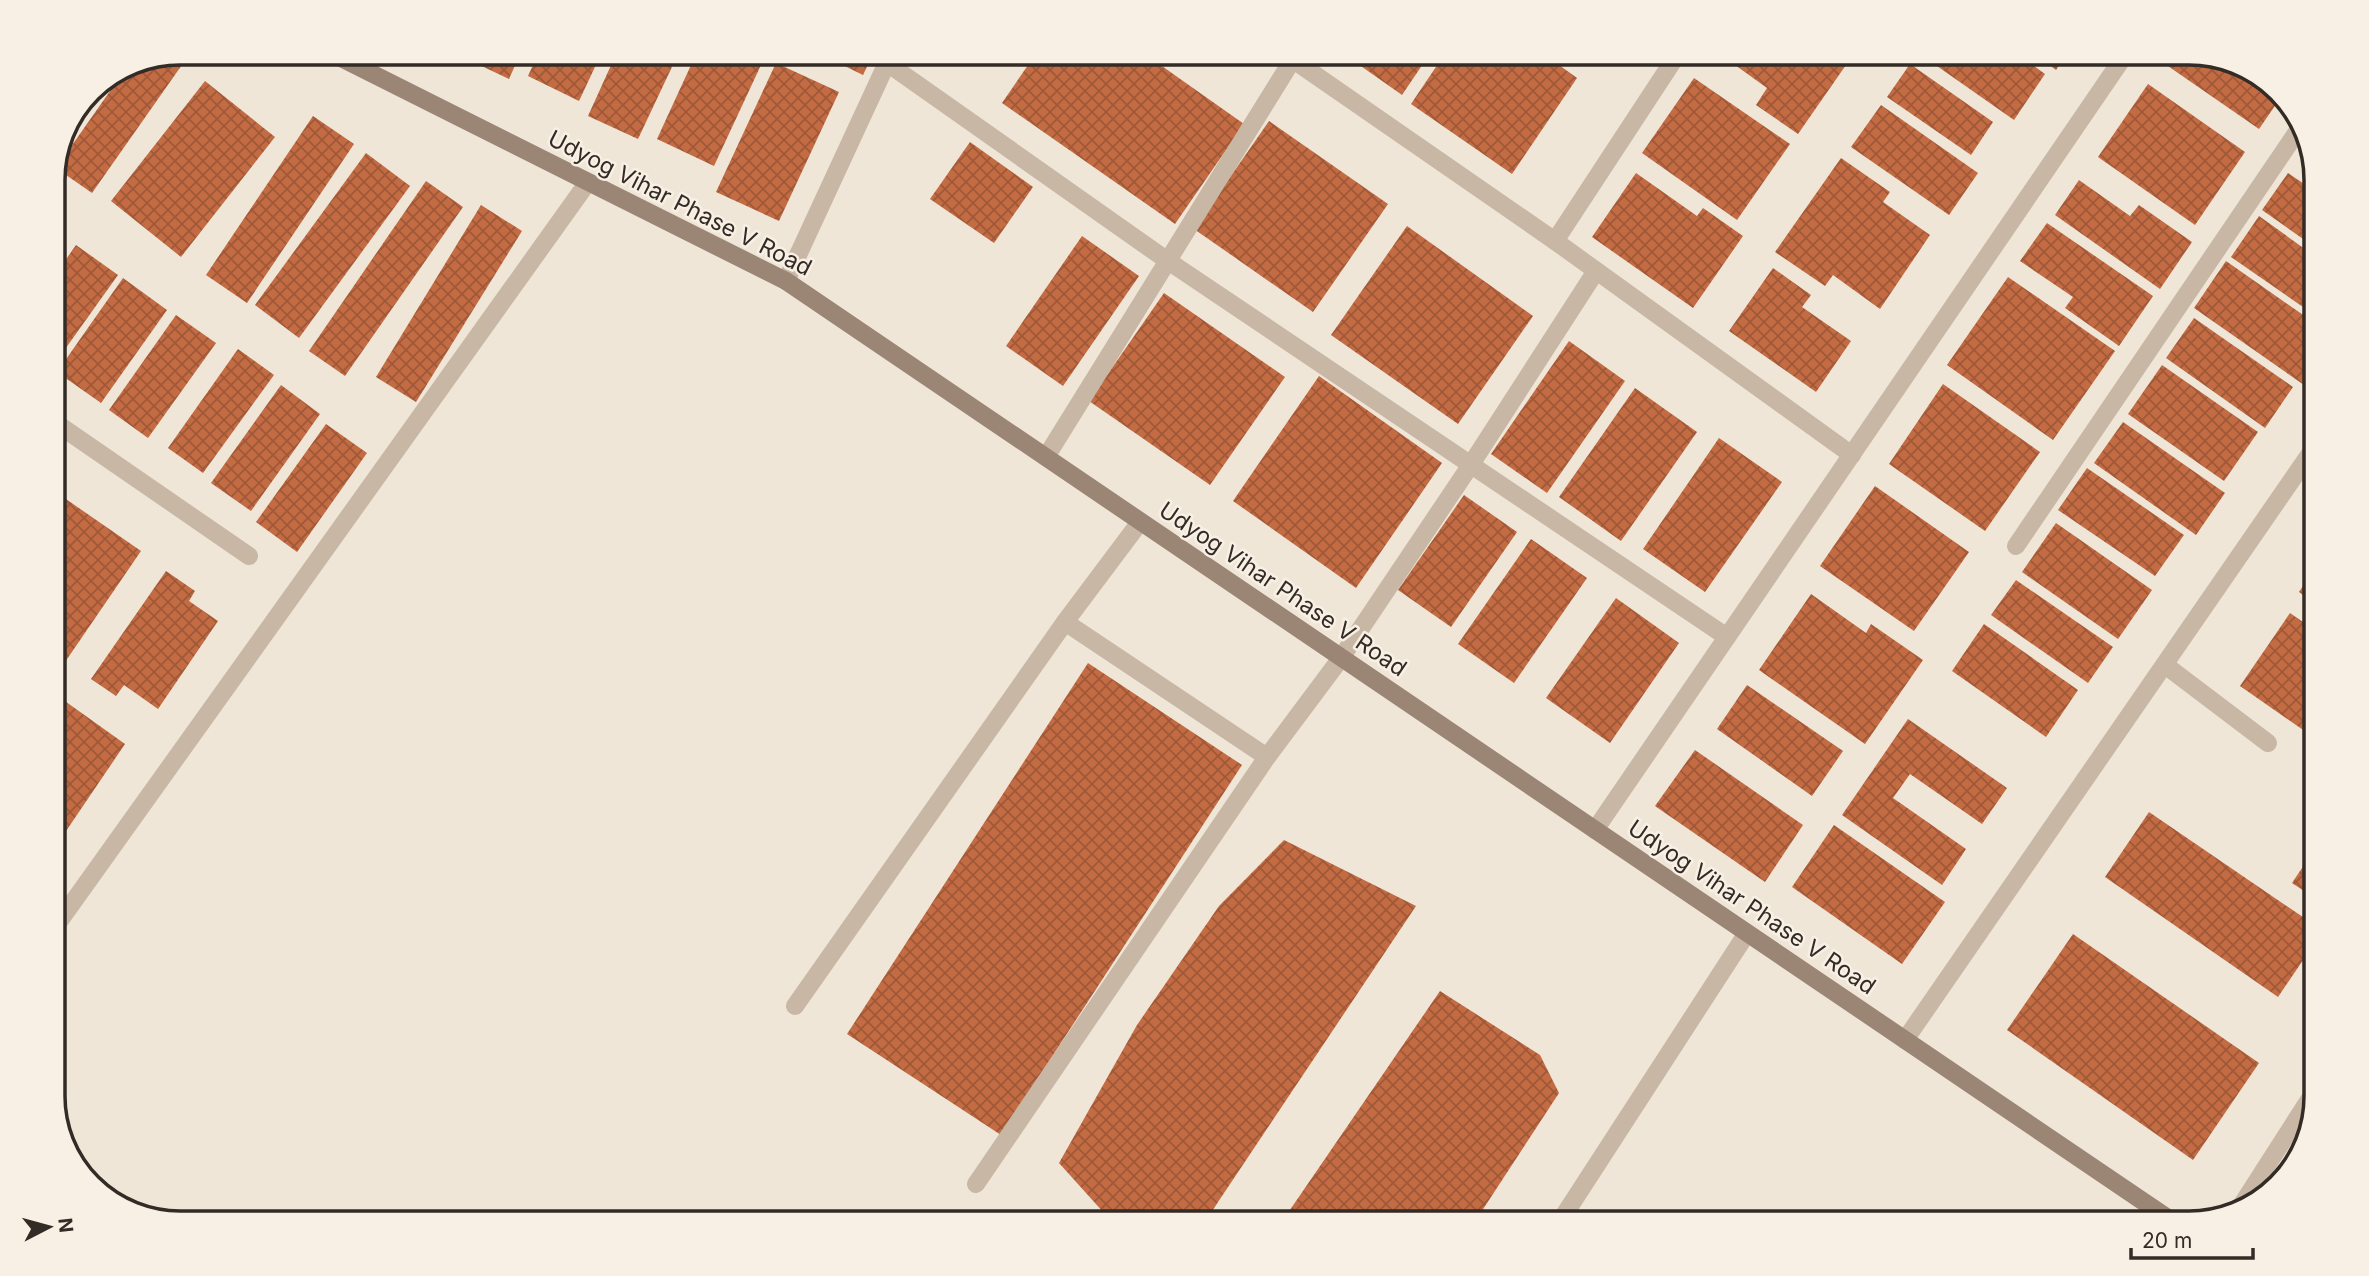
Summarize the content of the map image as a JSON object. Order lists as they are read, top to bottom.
{
  "streets": {
    "street": ["Udyog Vihar Phase V Road"]
  },
  "scale_bar": "20 m",
  "north": "right"
}
